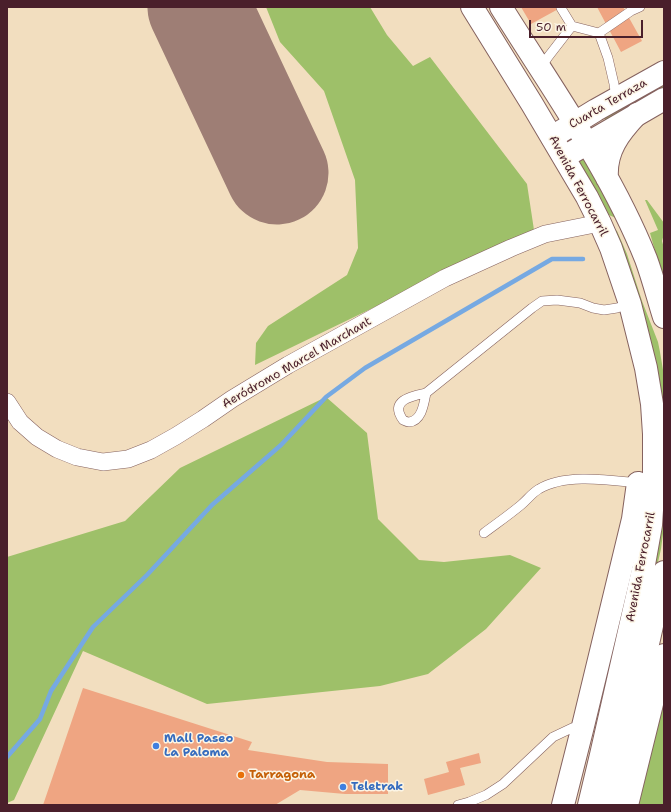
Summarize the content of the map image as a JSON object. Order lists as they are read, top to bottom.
{
  "streets": {
    "main road": ["Cuarta Terraza", "Avenida Ferrocarril"],
    "street": ["Aeródromo Marcel Marchant"]
  },
  "crossings": [
    ["Cuarta Terraza", "Avenida Ferrocarril"],
    ["Avenida Ferrocarril", "Aeródromo Marcel Marchant"]
  ],
  "places": ["Mall Paseo La Paloma", "Tarragona", "Teletrak"],
  "scale_bar": "50 m"
}
